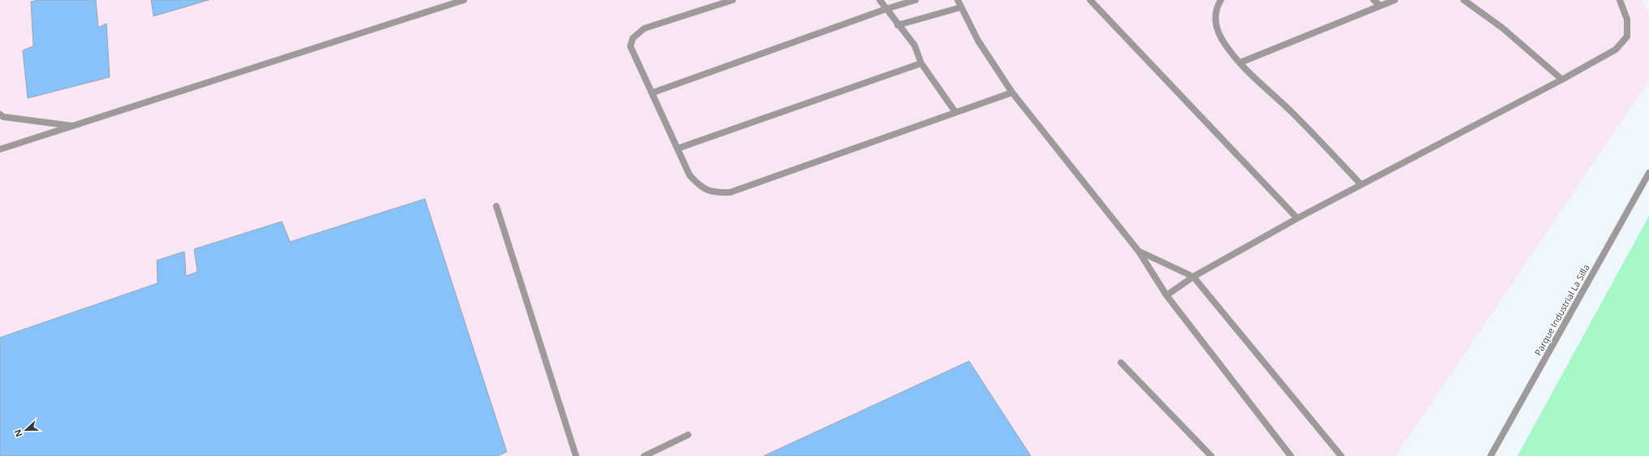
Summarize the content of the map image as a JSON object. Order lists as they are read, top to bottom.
{
  "streets": {
    "street": ["Parque Industrial La Silla"]
  },
  "north": "left"
}
